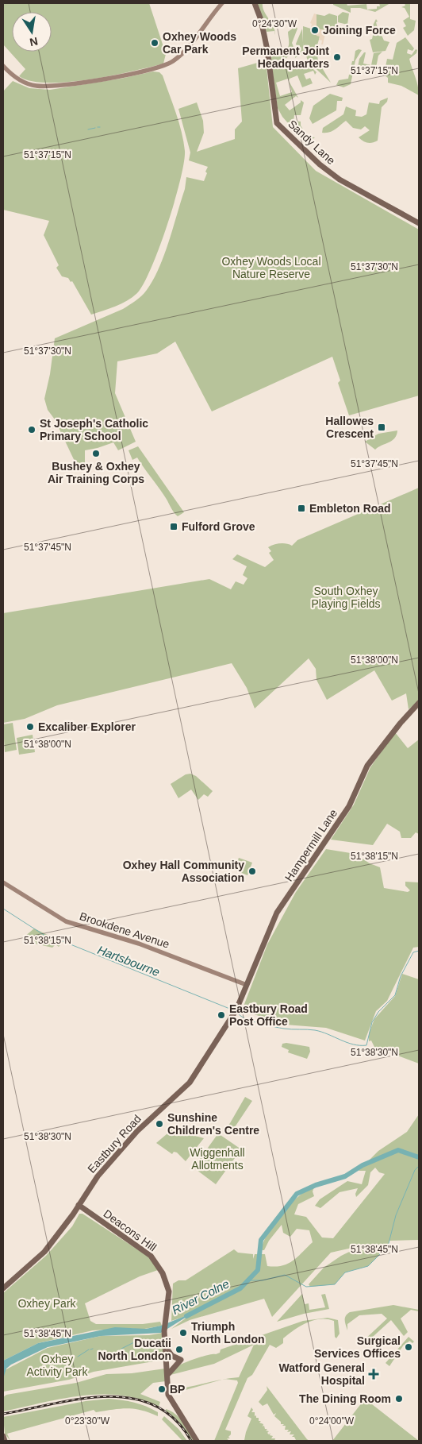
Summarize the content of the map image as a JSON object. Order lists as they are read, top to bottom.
{
  "streets": {
    "main road": [
      "Sandy Lane",
      "Hampermill Lane",
      "Brookdene Avenue",
      "Eastbury Road",
      "Deacons Hill"
    ]
  },
  "crossings": [
    ["Hampermill Lane", "Brookdene Avenue"],
    ["Hampermill Lane", "Eastbury Road"],
    ["Eastbury Road", "Deacons Hill"]
  ],
  "water": ["Hartsbourne", "River Colne"],
  "parks": [
    "Oxhey Woods Local Nature Reserve",
    "South Oxhey Playing Fields",
    "Wiggenhall Allotments",
    "Oxhey Park",
    "Oxhey Activity Park"
  ],
  "places": {
    "other": [
      "Joining Force",
      "Oxhey Woods Car Park",
      "Permanent Joint Headquarters",
      "St Joseph's Catholic Primary School",
      "Bushey & Oxhey Air Training Corps",
      "Excaliber Explorer",
      "Oxhey Hall Community Association",
      "Eastbury Road Post Office",
      "Sunshine Children's Centre",
      "Triumph North London",
      "Surgical Services Offices",
      "Ducatii North London",
      "BP",
      "The Dining Room"
    ],
    "transit": ["Hallowes Crescent", "Embleton Road", "Fulford Grove"],
    "health": ["Watford General Hospital"]
  },
  "north": "bottom",
  "coordinates": [
    "0°24'30\"W",
    "51°37'15\"N",
    "51°37'30\"N",
    "51°37'45\"N",
    "51°38'00\"N",
    "51°38'15\"N",
    "51°38'30\"N",
    "51°38'45\"N",
    "0°23'30\"W",
    "0°24'00\"W"
  ]
}
